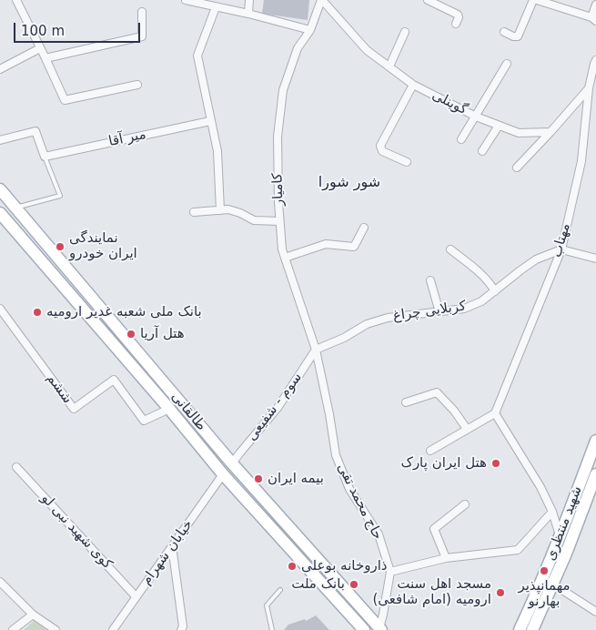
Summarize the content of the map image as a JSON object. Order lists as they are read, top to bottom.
{
  "streets": {
    "main road": ["طالقانی", "شهید منتظری"],
    "street": [
      "گوینلی",
      "میر آقا",
      "کامیار",
      "مهتاب",
      "کربلایی چراغ",
      "ششم",
      "سوم - شفیعی",
      "حاج محمد تقی",
      "کوی شهید نبی لو",
      "خیابان شهرام"
    ]
  },
  "crossings": [
    ["گوینلی", "کامیار"],
    ["کامیار", "کربلایی چراغ"],
    ["کامیار", "سوم - شفیعی"],
    ["کامیار", "حاج محمد تقی"],
    ["مهتاب", "کربلایی چراغ"],
    ["کربلایی چراغ", "سوم - شفیعی"],
    ["کربلایی چراغ", "حاج محمد تقی"],
    ["ششم", "طالقانی"],
    ["سوم - شفیعی", "طالقانی"],
    ["سوم - شفیعی", "حاج محمد تقی"],
    ["طالقانی", "خیابان شهرام"],
    ["کوی شهید نبی لو", "خیابان شهرام"]
  ],
  "districts": ["شور شورا"],
  "places": [
    "نمایندگی ایران خودرو",
    "بانک ملی شعبه غدیر ارومیه",
    "هتل آریا",
    "هتل ایران پارک",
    "بیمه ایران",
    "ذاروخانه بوعلی",
    "مهمانپذیر بهارنو",
    "بانک ملت",
    "مسجد اهل سنت ارومیه (امام شافعی)"
  ],
  "scale_bar": "100 m"
}
